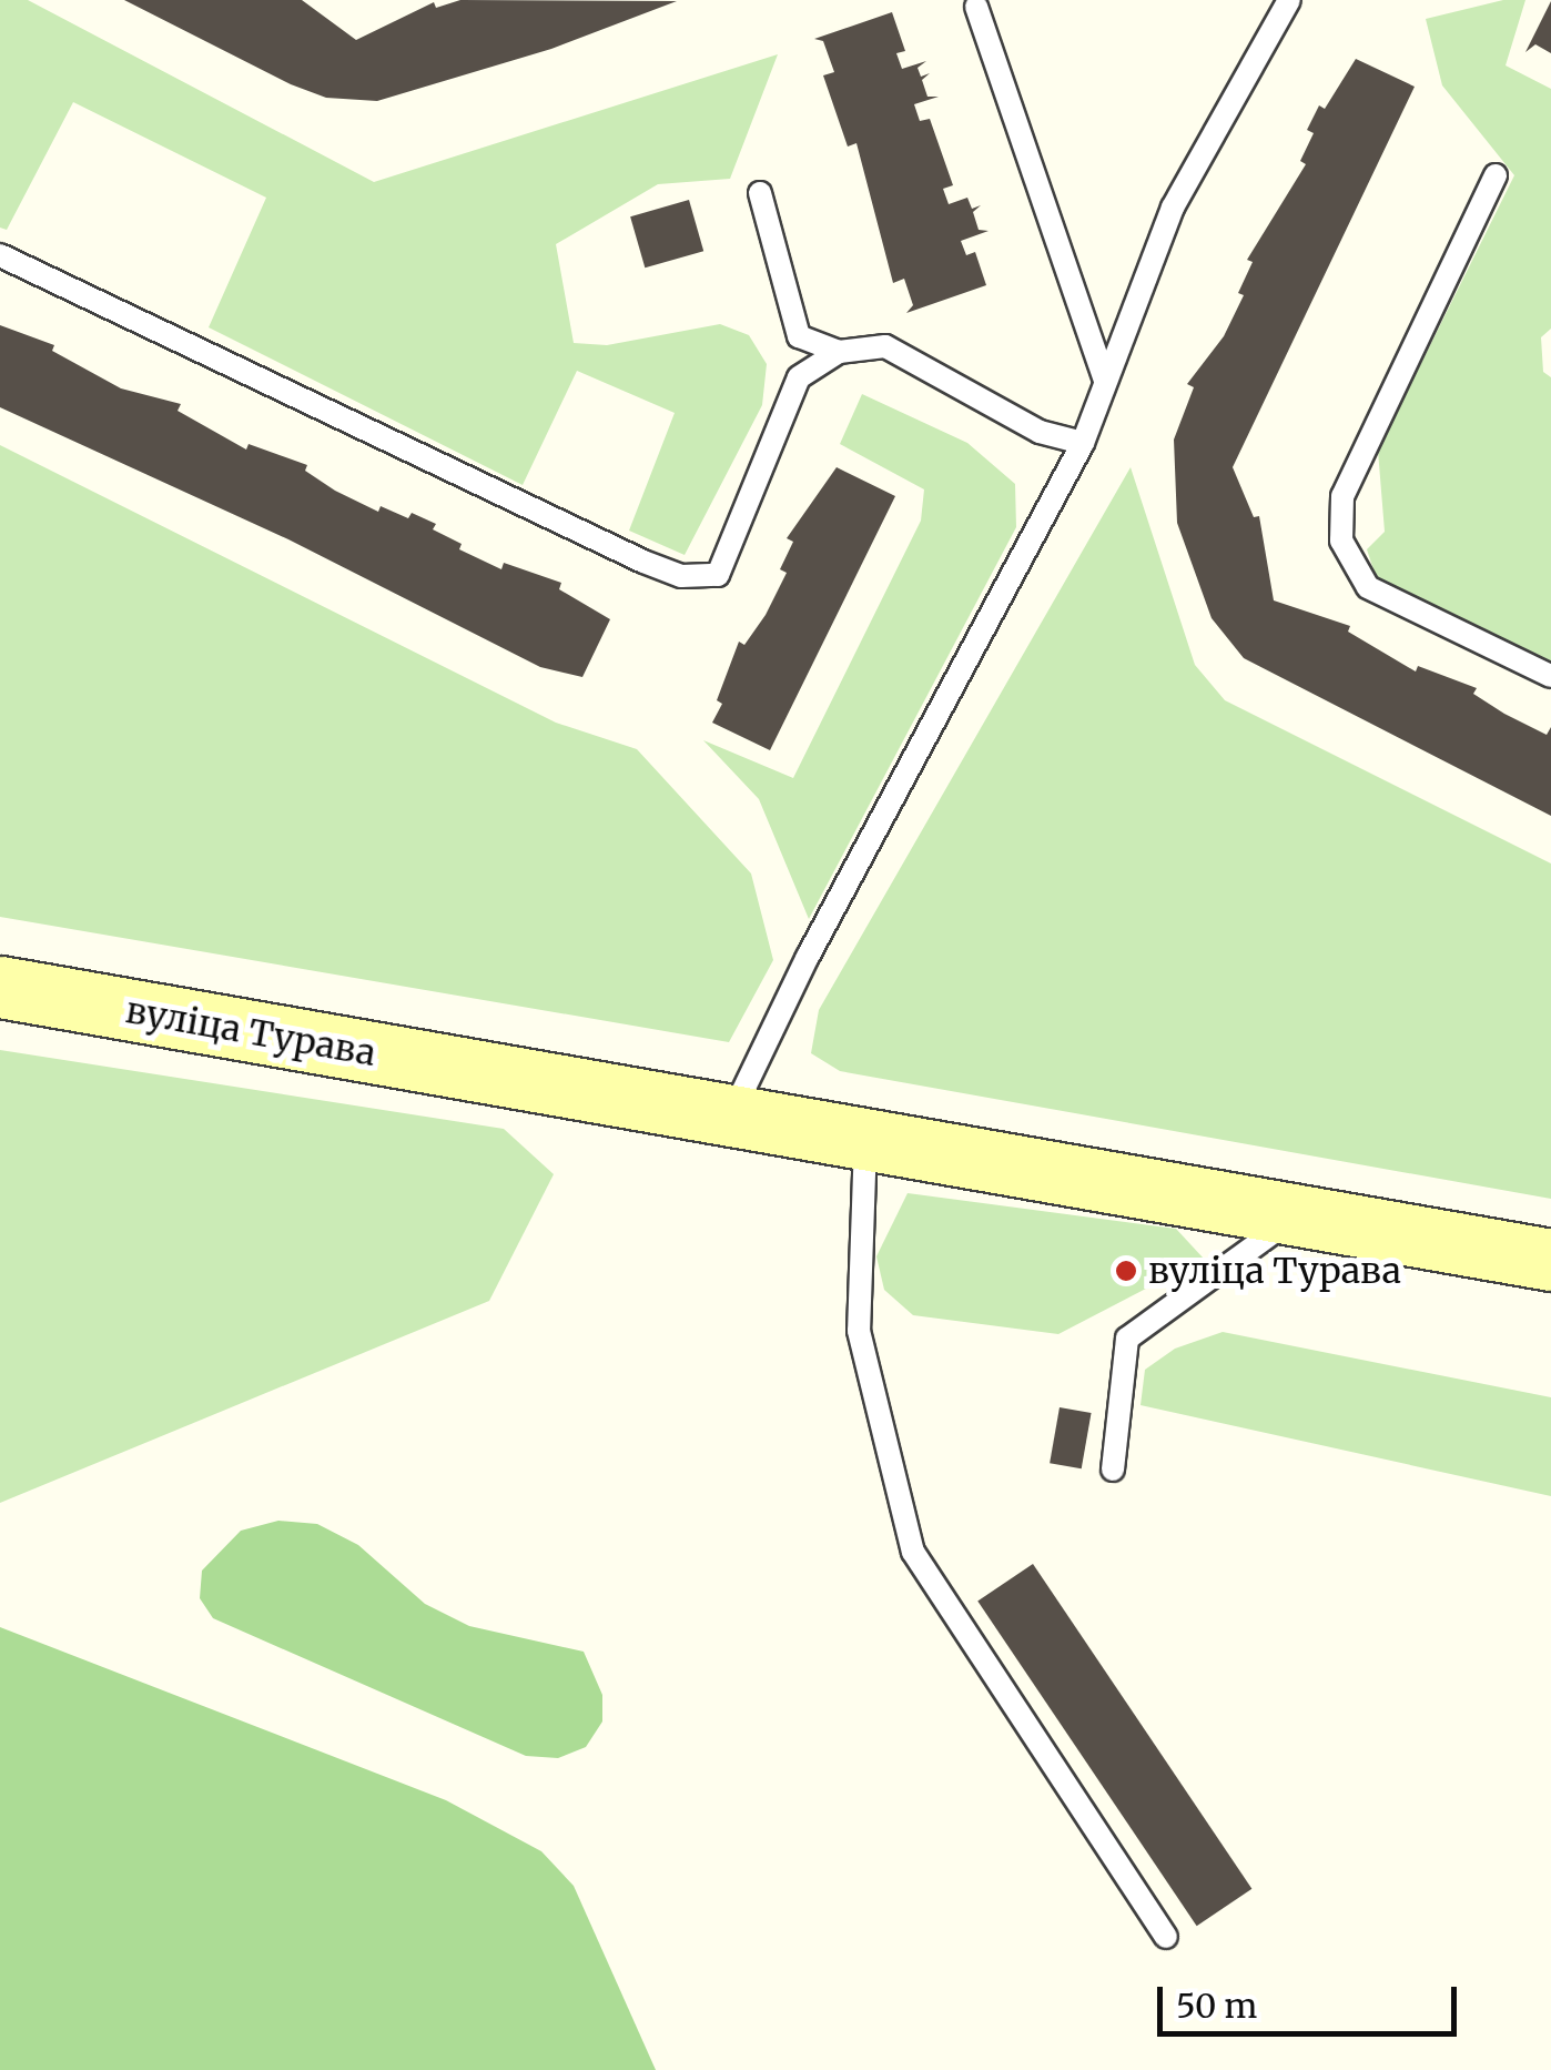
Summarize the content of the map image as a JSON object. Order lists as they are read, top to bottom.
{
  "streets": {
    "main road": ["вуліца Турава"]
  },
  "places": ["вуліца Турава"],
  "scale_bar": "50 m"
}
